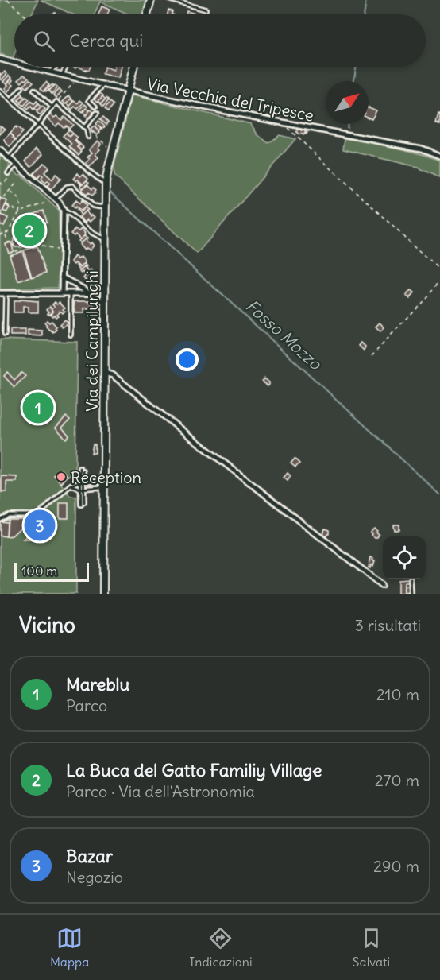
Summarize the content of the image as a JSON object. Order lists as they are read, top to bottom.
{
  "streets": {
    "street": ["Via Vecchia del Tripesce", "Via dei Campilunghi"]
  },
  "crossings": [
    ["Via Vecchia del Tripesce", "Via dei Campilunghi"]
  ],
  "water": ["Fosso Mozzo"],
  "places": ["Reception"],
  "scale_bar": "100 m",
  "north": "top right",
  "page": {
    "search": "Cerca qui",
    "pins": ["2", "1", "3"],
    "scale": "100 m",
    "heading": ["Vicino", "3 risultati"],
    "list": [
      {
        "mark": "1",
        "name": "Mareblu",
        "note": "Parco",
        "value": "210 m"
      },
      {
        "mark": "2",
        "name": "La Buca del Gatto Familiy Village",
        "note": "Parco · Via dell'Astronomia",
        "value": "270 m"
      },
      {
        "mark": "3",
        "name": "Bazar",
        "note": "Negozio",
        "value": "290 m"
      }
    ],
    "nav": ["Mappa", "Indicazioni", "Salvati"]
  }
}
